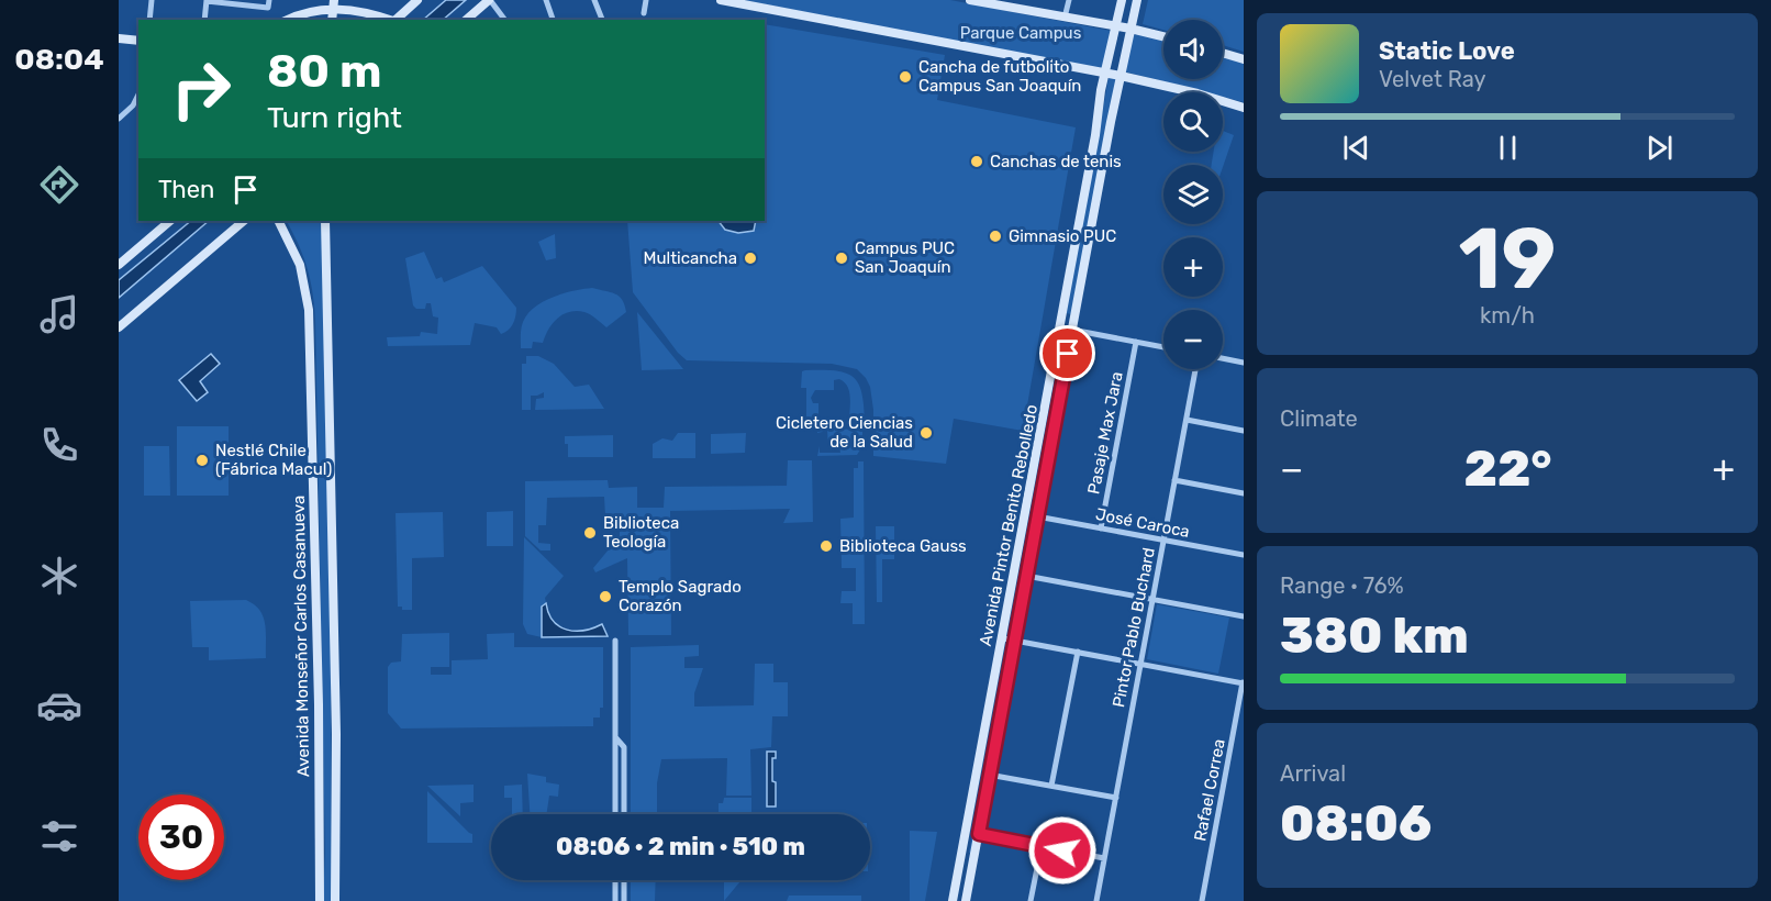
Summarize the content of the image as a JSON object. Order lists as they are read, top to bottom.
{
  "streets": {
    "main road": ["Avenida Pintor Benito Rebolledo", "Avenida Monseñor Carlos Casanueva"],
    "street": [
      "Pasaje Max Jara",
      "José Caroca",
      "Pintor Pablo Buchard",
      "Rafael Correa"
    ]
  },
  "crossings": [
    ["Pasaje Max Jara", "José Caroca"],
    ["José Caroca", "Avenida Pintor Benito Rebolledo"],
    ["José Caroca", "Pintor Pablo Buchard"]
  ],
  "parks": ["Parque Campus"],
  "places": [
    "Cancha de futbolito Campus San Joaquín",
    "Canchas de tenis",
    "Gimnasio PUC",
    "Multicancha",
    "Campus PUC San Joaquín",
    "Cicletero Ciencias de la Salud",
    "Nestlé Chile (Fábrica Macul)",
    "Biblioteca Teología",
    "Biblioteca Gauss",
    "Templo Sagrado Corazón"
  ],
  "page": {
    "tabs": "08:04",
    "map_buttons": ["+", "−"],
    "turn": ["80 m", "Turn right"],
    "song": ["Static Love", "Velvet Ray"],
    "then": "Then",
    "tile": [
      ["19", "km/h"],
      "Climate",
      ["Range · 76%", "380 km"],
      ["Arrival", "08:06"]
    ],
    "heat": ["−", "22°", "+"],
    "limit": "30",
    "trip": "08:06 · 2 min · 510 m"
  }
}
